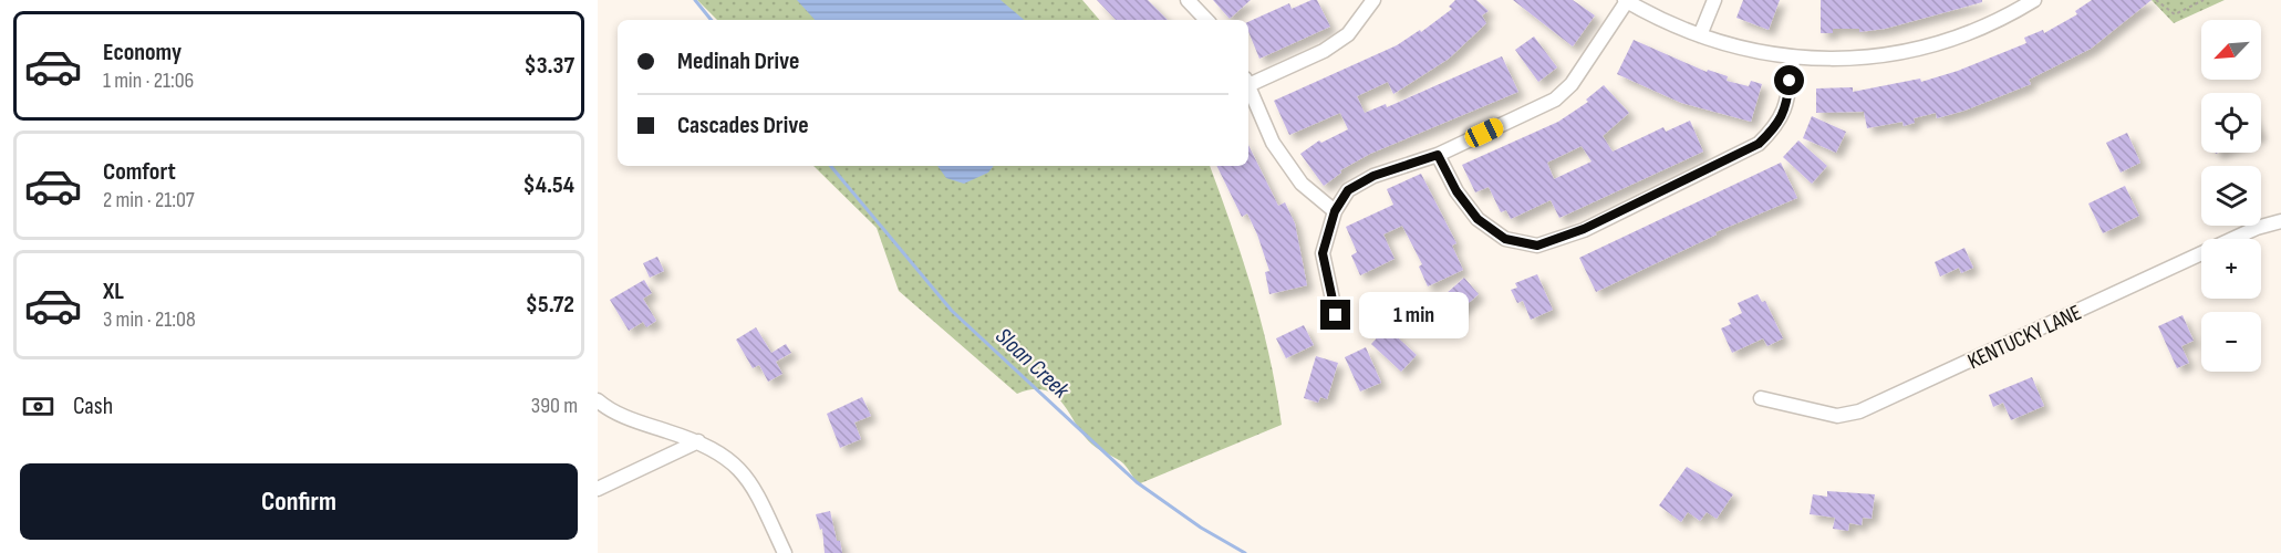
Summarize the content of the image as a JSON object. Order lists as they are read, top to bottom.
{
  "streets": {
    "street": ["KENTUCKY LANE"]
  },
  "water": ["Sloan Creek"],
  "north": "bottom left",
  "page": {
    "list": [
      {
        "name": "Economy",
        "note": "1 min · 21:06",
        "value": "$3.37"
      },
      {
        "name": "Comfort",
        "note": "2 min · 21:07",
        "value": "$4.54"
      },
      {
        "name": "XL",
        "note": "3 min · 21:08",
        "value": "$5.72"
      }
    ],
    "map_buttons": ["+", "−"],
    "banner": ["Medinah Drive", "Cascades Drive"],
    "bubble": "1 min",
    "pay": ["Cash", "390 m"],
    "buttons": "Confirm"
  }
}
